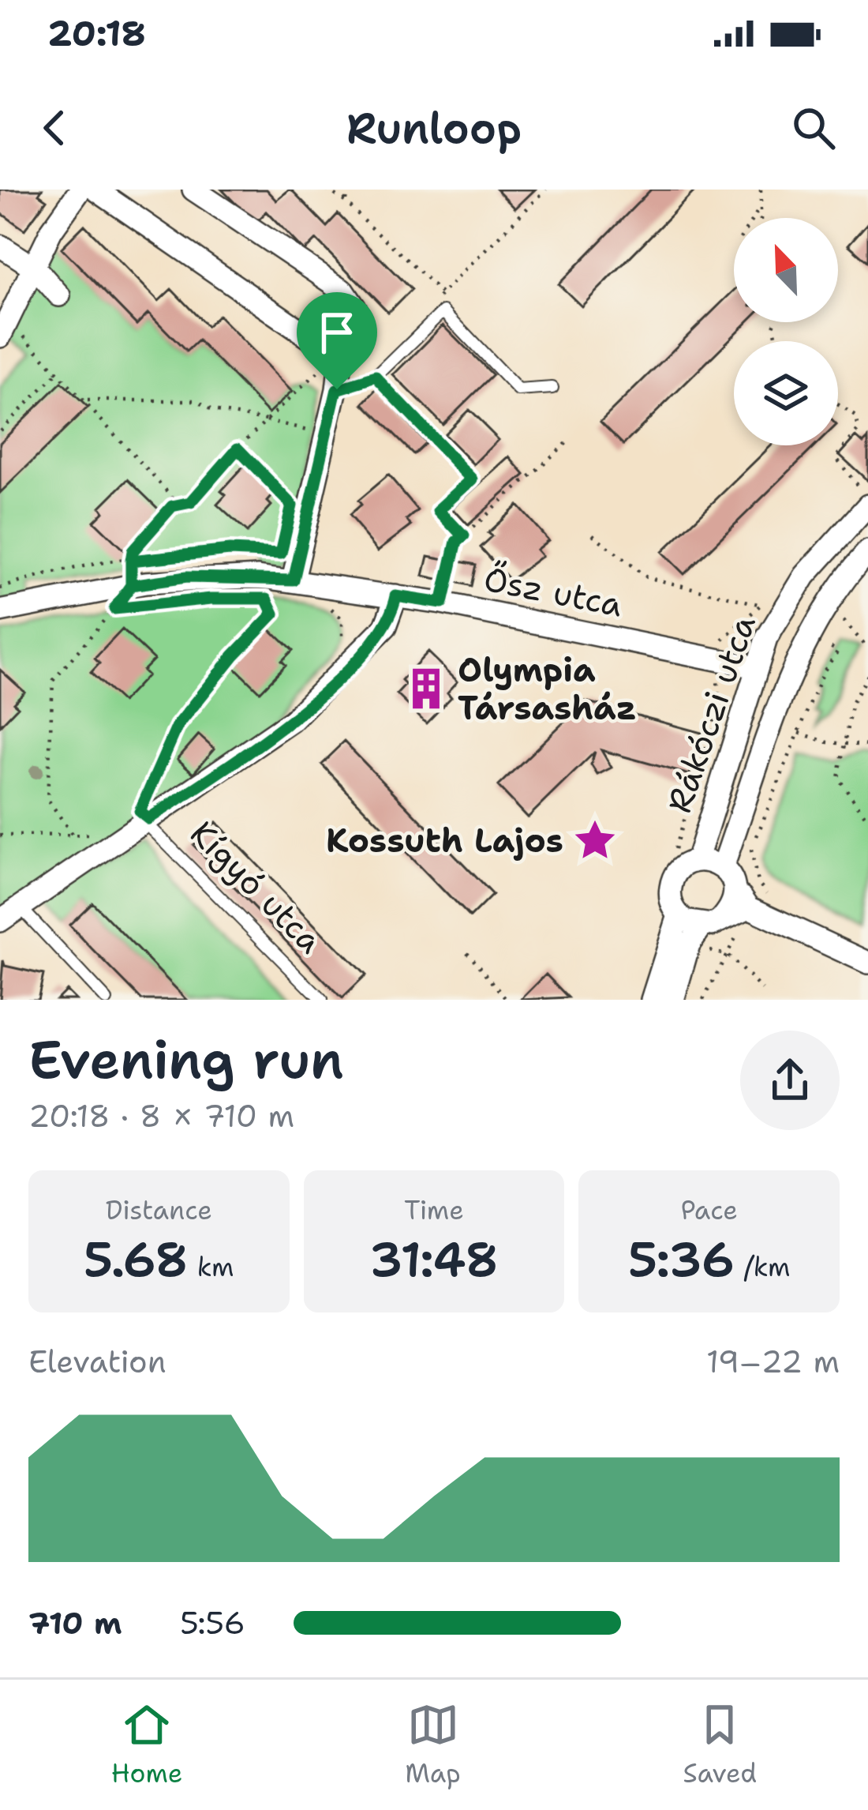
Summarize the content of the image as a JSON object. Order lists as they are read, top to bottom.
{
  "streets": {
    "street": ["Ősz utca", "Rákóczi utca", "Kígyó utca"]
  },
  "crossings": [
    ["Ősz utca", "Rákóczi utca"],
    ["Ősz utca", "Kígyó utca"]
  ],
  "places": {
    "building": ["Olympia Társasház"],
    "place": ["Kossuth Lajos"]
  },
  "north": "top left",
  "page": {
    "status": "20:18",
    "header": "Runloop",
    "heading": ["Evening run", "20:18 · 8 × 710 m"],
    "stats": [
      ["Distance", "5.68 km"],
      ["Time", "31:48"],
      ["Pace", "5:36 /km"]
    ],
    "chart": ["Elevation", "19–22 m"],
    "list": [
      {
        "name": "710 m",
        "note": "5:56"
      }
    ],
    "tabs": ["Home", "Map", "Saved"]
  }
}
